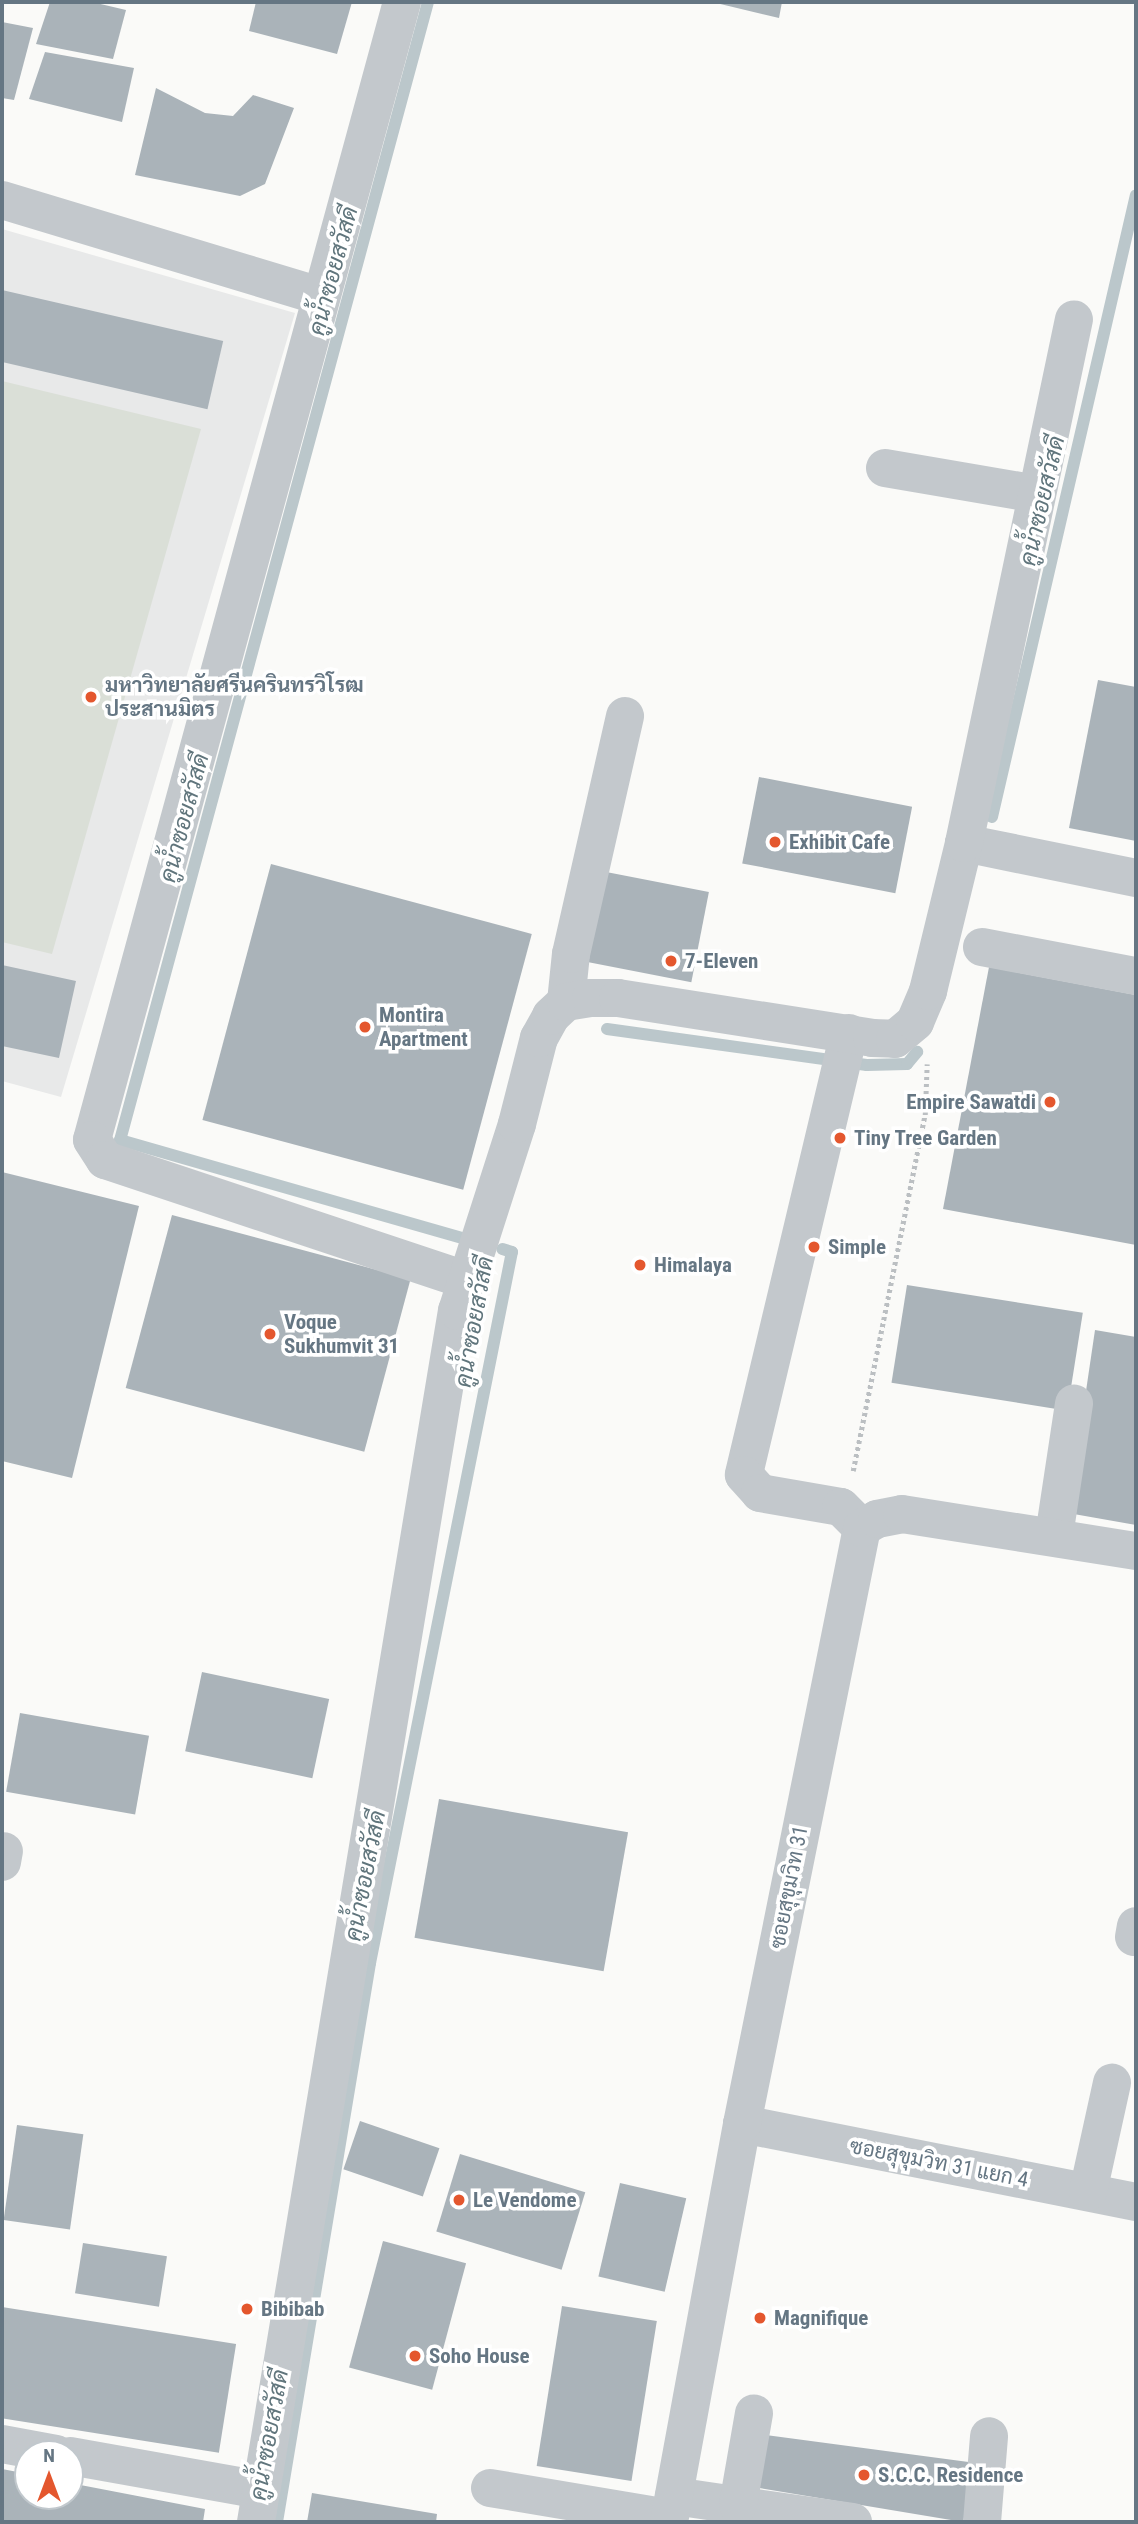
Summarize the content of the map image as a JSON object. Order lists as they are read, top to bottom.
{
  "streets": {
    "street": ["ซอยสุขุมวิท 31", "ซอยสุขุมวิท 31 แยก 4"]
  },
  "crossings": [
    ["ซอยสุขุมวิท 31", "ซอยสุขุมวิท 31 แยก 4"]
  ],
  "water": ["คูน้ำซอยสวัสดี"],
  "places": [
    "มหาวิทยาลัยศรีนครินทรวิโรฒ ประสานมิตร",
    "Exhibit Cafe",
    "7-Eleven",
    "Montira Apartment",
    "Empire Sawatdi",
    "Tiny Tree Garden",
    "Simple",
    "Himalaya",
    "Voque Sukhumvit 31",
    "Le Vendome",
    "Bibibab",
    "Magnifique",
    "Soho House",
    "S.C.C. Residence"
  ],
  "north": "top"
}
